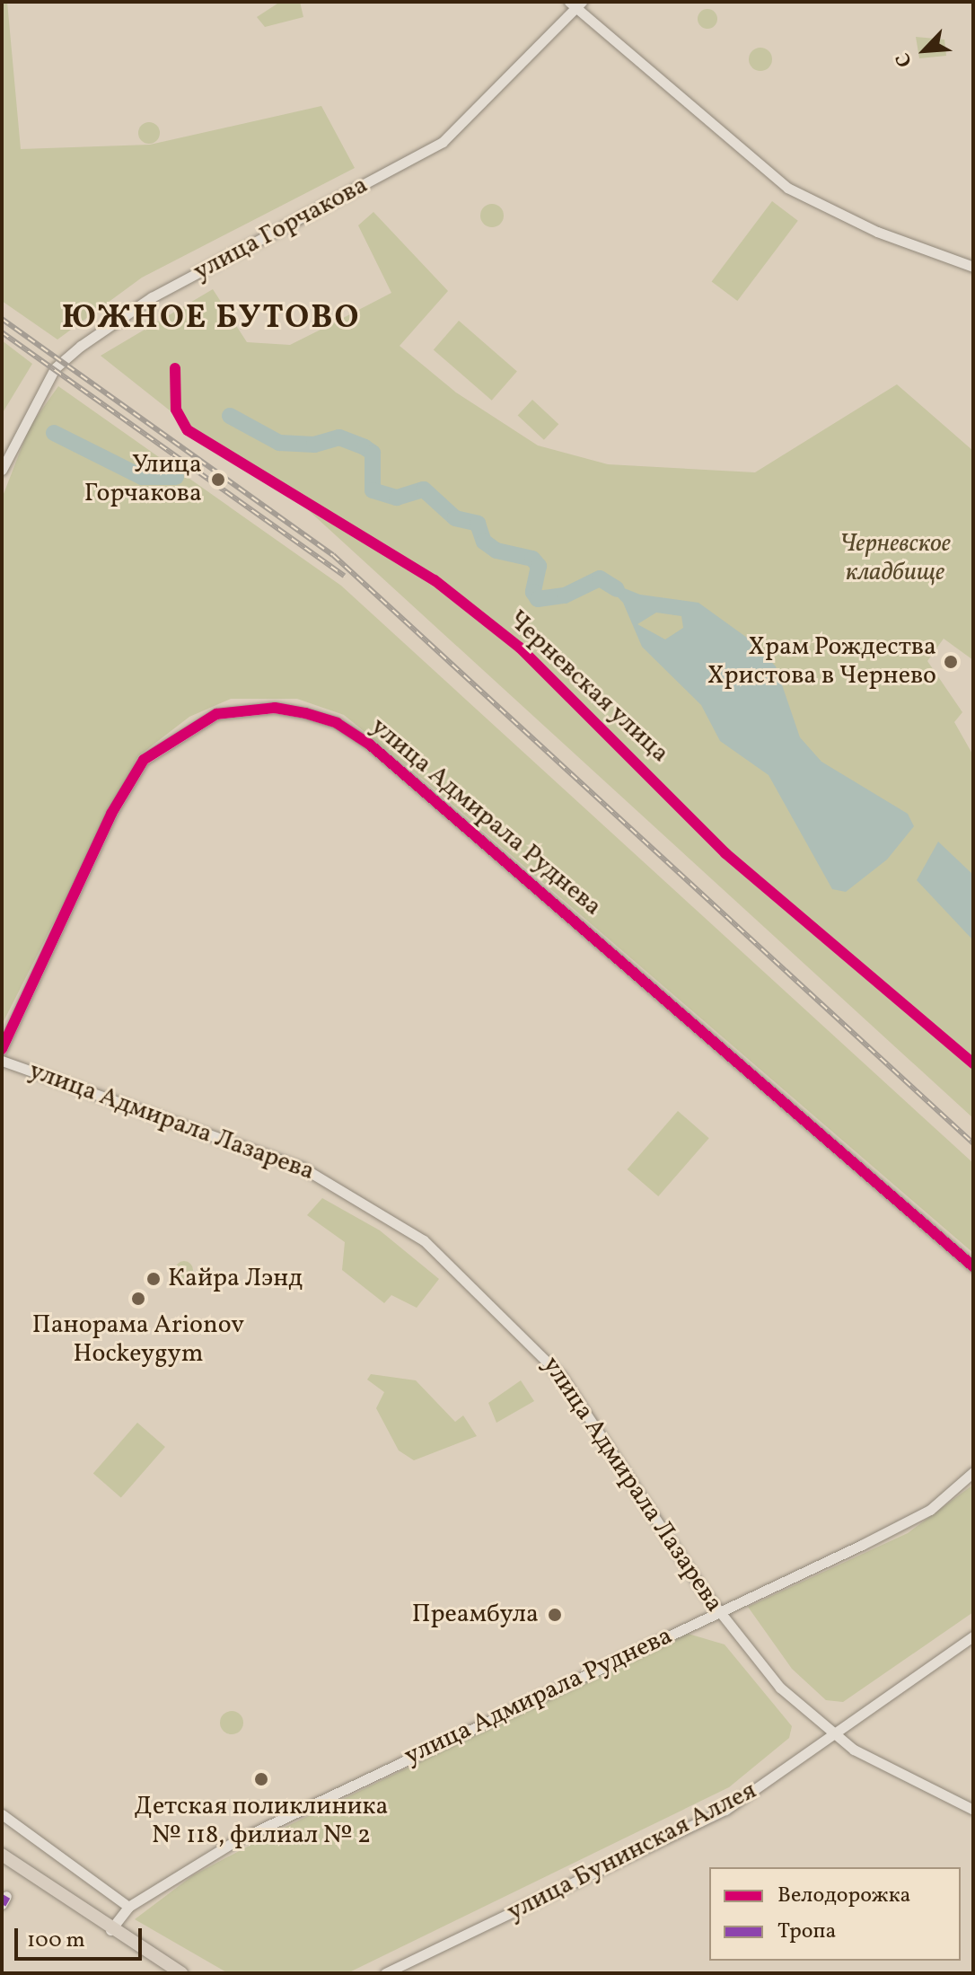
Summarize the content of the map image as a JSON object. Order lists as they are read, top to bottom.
{
  "streets": {
    "street": [
      "улица Горчакова",
      "улица Адмирала Руднева",
      "улица Адмирала Лазарева",
      "улица Бунинская Аллея"
    ],
    "cycle path": ["Черневская улица"]
  },
  "crossings": [
    ["улица Адмирала Руднева", "улица Адмирала Лазарева"],
    ["улица Адмирала Лазарева", "улица Бунинская Аллея"]
  ],
  "districts": ["ЮЖНОЕ БУТОВО"],
  "parks": ["Черневское кладбище"],
  "places": [
    "Улица Горчакова",
    "Храм Рождества Христова в Чернево",
    "Кайра Лэнд",
    "Панорама Arionov Hockeygym",
    "Преамбула",
    "Детская поликлиника № 118, филиал № 2"
  ],
  "legend": ["Велодорожка", "Тропа"],
  "scale_bar": "100 m",
  "north": "bottom left"
}
